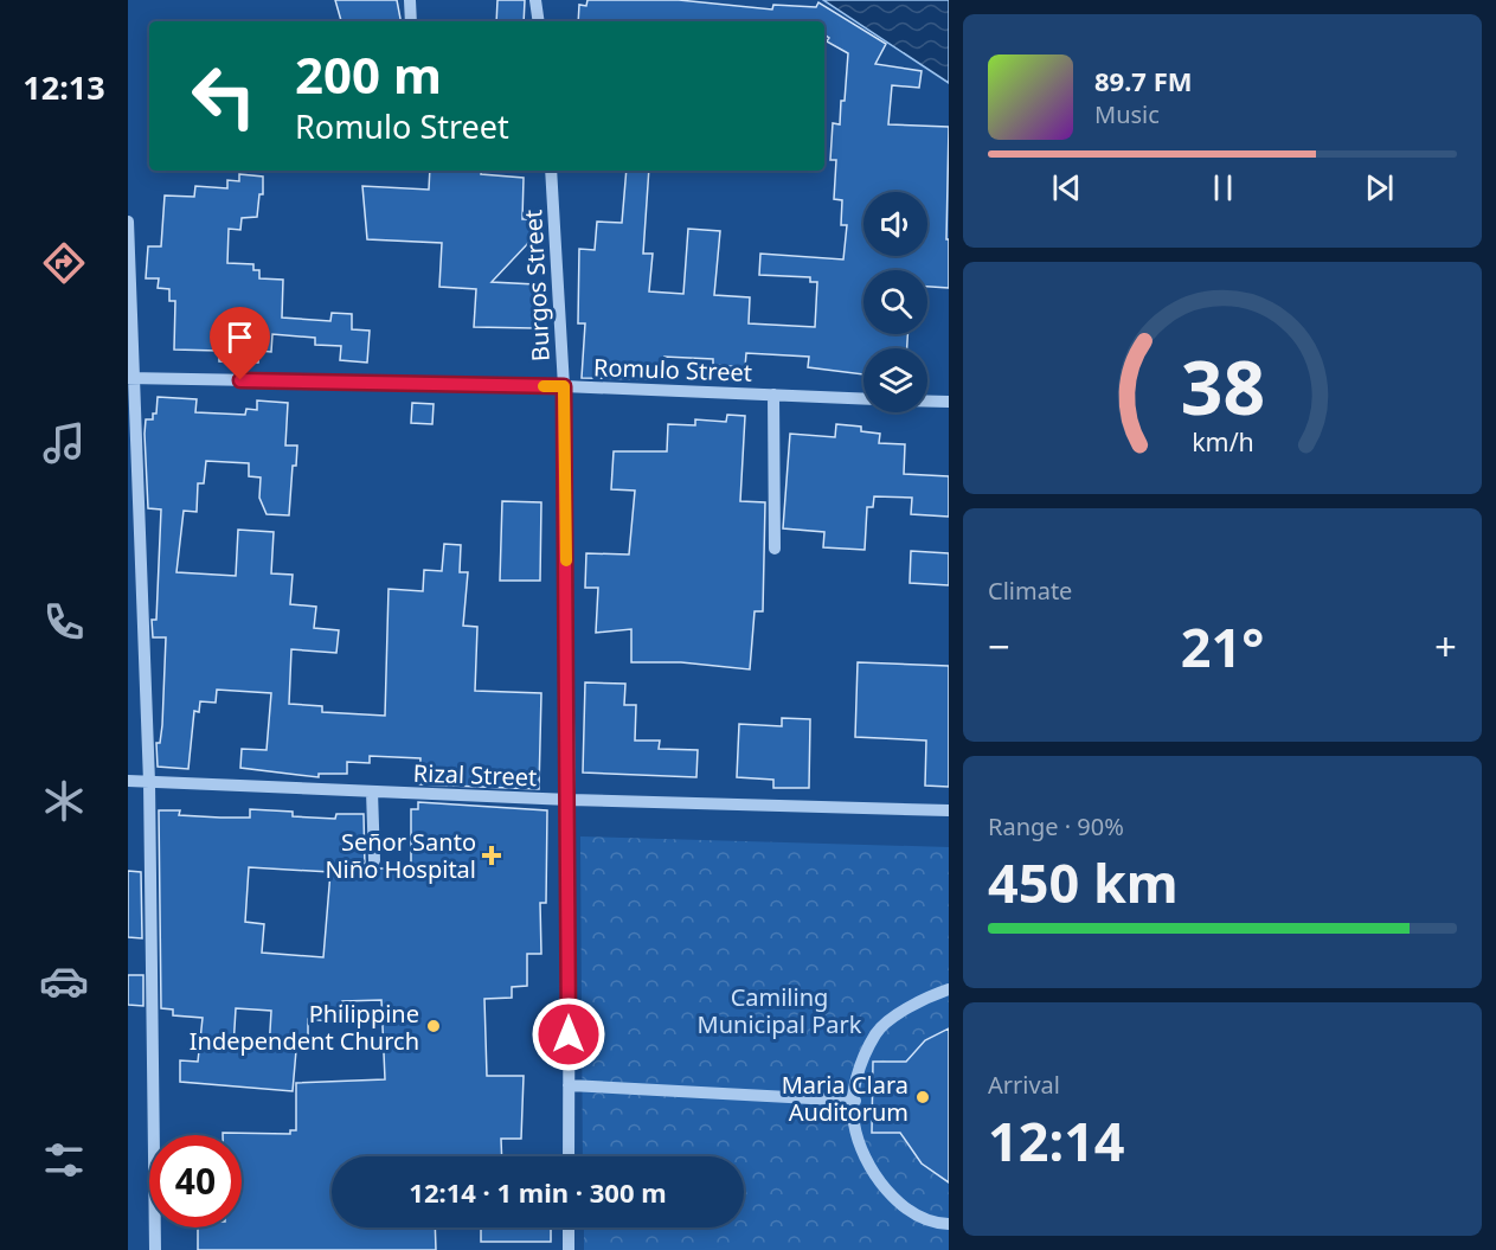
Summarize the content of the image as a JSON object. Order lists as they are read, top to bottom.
{
  "streets": {
    "street": ["Burgos Street", "Romulo Street", "Rizal Street"]
  },
  "crossings": [
    ["Burgos Street", "Romulo Street"],
    ["Burgos Street", "Rizal Street"]
  ],
  "parks": ["Camiling Municipal Park"],
  "places": {
    "health": ["Señor Santo Niño Hospital"],
    "other": ["Philippine Independent Church", "Maria Clara Auditorum"]
  },
  "page": {
    "tabs": "12:13",
    "turn": ["200 m", "Romulo Street"],
    "song": ["89.7 FM", "Music"],
    "tile": [
      "Climate",
      ["Range · 90%", "450 km"],
      ["Arrival", "12:14"]
    ],
    "heat": ["−", "21°", "+"],
    "limit": "40",
    "trip": "12:14 · 1 min · 300 m",
    "gauge": ["38", "km/h"]
  }
}
